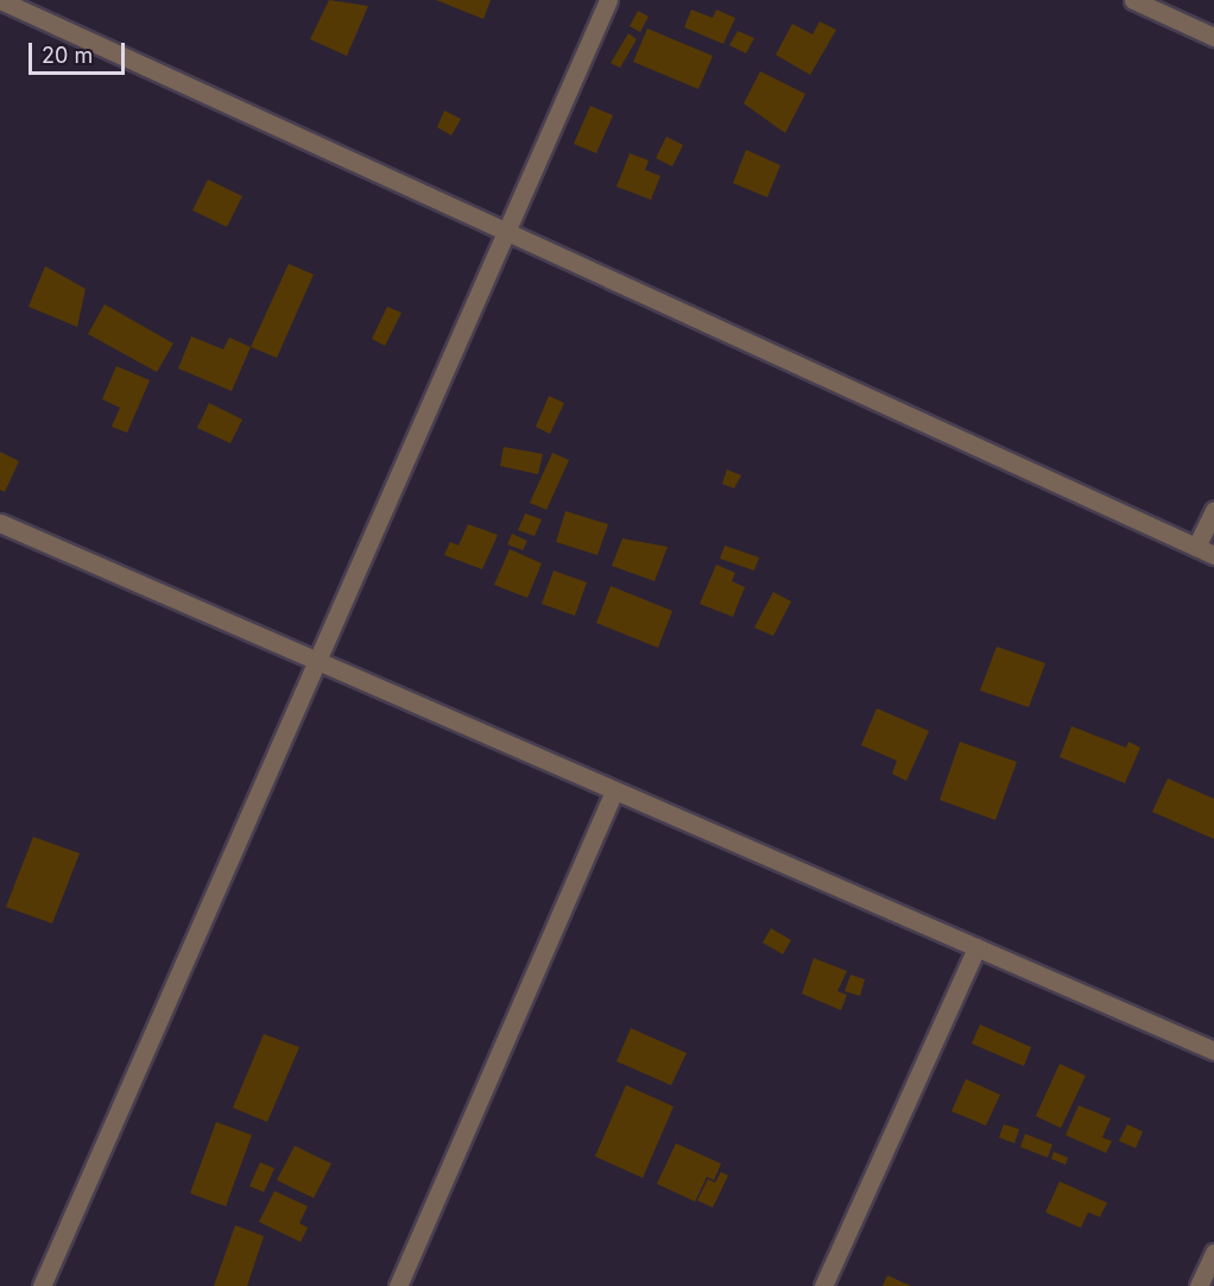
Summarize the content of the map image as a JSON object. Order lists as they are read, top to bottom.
{
  "scale_bar": "20 m"
}
